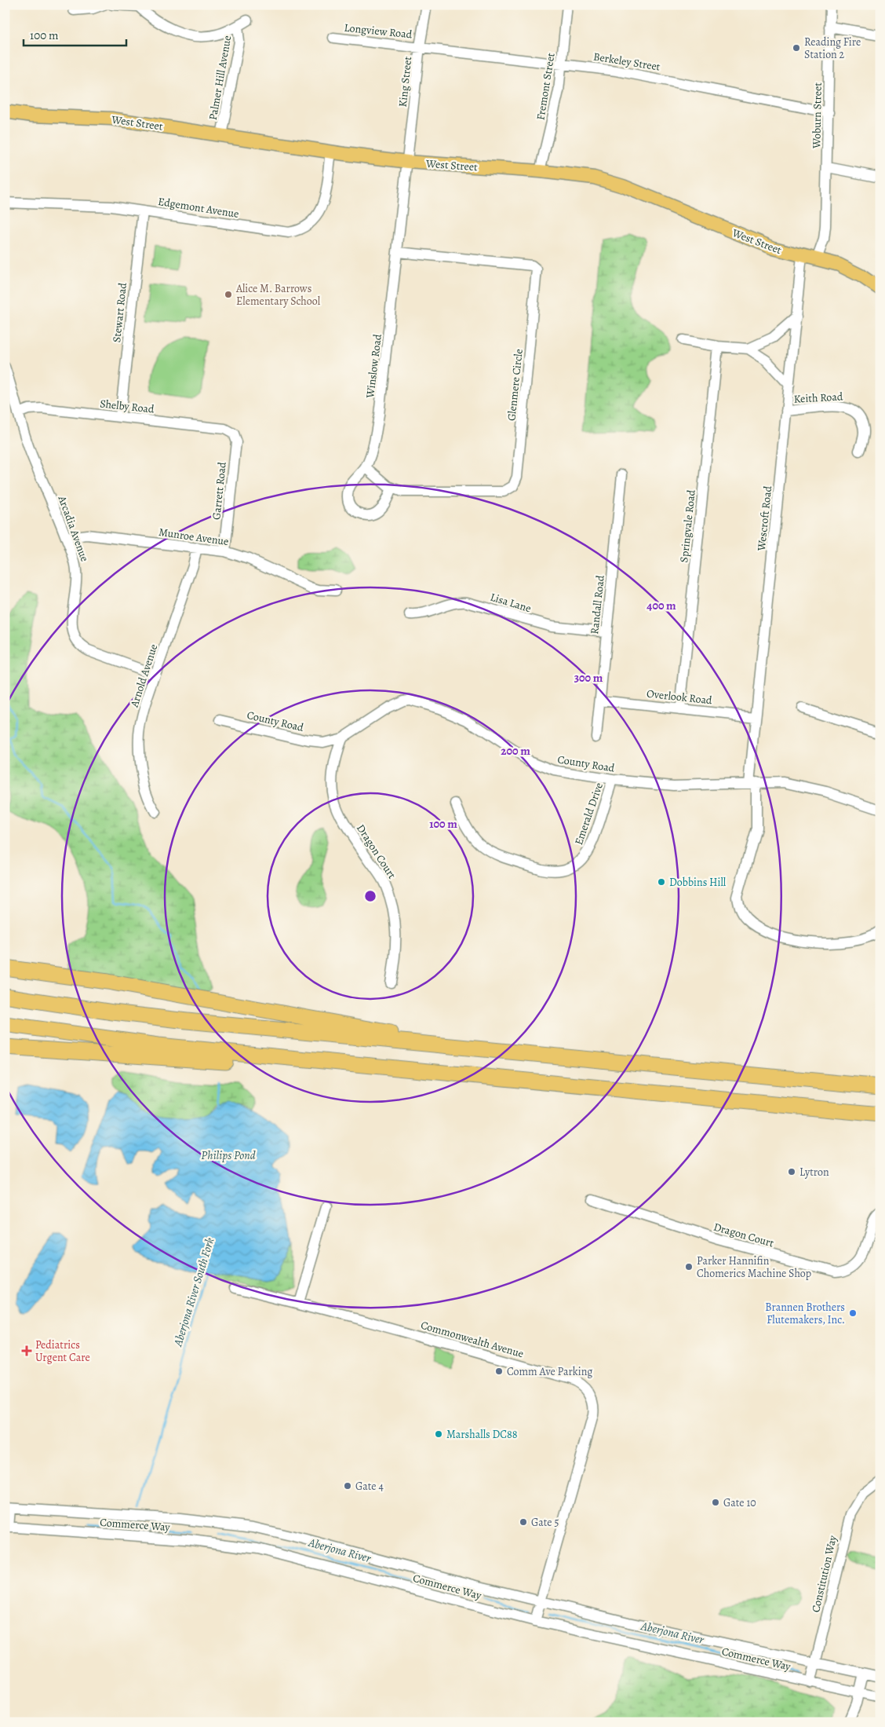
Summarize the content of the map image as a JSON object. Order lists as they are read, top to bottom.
{
  "streets": {
    "main road": ["West Street"],
    "street": [
      "Longview Road",
      "Berkeley Street",
      "Palmer Hill Avenue",
      "King Street",
      "Fremont Street",
      "Woburn Street",
      "Edgemont Avenue",
      "Stewart Road",
      "Winslow Road",
      "Glenmere Circle",
      "Keith Road",
      "Shelby Road",
      "Garrett Road",
      "Wescroft Road",
      "Springvale Road",
      "Arcadia Avenue",
      "Munroe Avenue",
      "Lisa Lane",
      "Randall Road",
      "Arnold Avenue",
      "Overlook Road",
      "County Road",
      "Emerald Drive",
      "Dragon Court",
      "Commonwealth Avenue",
      "Commerce Way",
      "Constitution Way"
    ]
  },
  "crossings": [
    ["Longview Road", "Berkeley Street"],
    ["Longview Road", "King Street"],
    ["Berkeley Street", "King Street"],
    ["Berkeley Street", "Fremont Street"],
    ["Berkeley Street", "Woburn Street"],
    ["Palmer Hill Avenue", "West Street"],
    ["King Street", "West Street"],
    ["King Street", "Winslow Road"],
    ["Fremont Street", "West Street"],
    ["Woburn Street", "West Street"],
    ["West Street", "Edgemont Avenue"],
    ["West Street", "Winslow Road"],
    ["West Street", "Wescroft Road"],
    ["Edgemont Avenue", "Stewart Road"],
    ["Stewart Road", "Shelby Road"],
    ["Winslow Road", "Glenmere Circle"],
    ["Keith Road", "Wescroft Road"],
    ["Shelby Road", "Garrett Road"],
    ["Shelby Road", "Arcadia Avenue"],
    ["Garrett Road", "Munroe Avenue"],
    ["Wescroft Road", "Overlook Road"],
    ["Wescroft Road", "County Road"],
    ["Springvale Road", "Overlook Road"],
    ["Arcadia Avenue", "Munroe Avenue"],
    ["Arcadia Avenue", "Arnold Avenue"],
    ["Munroe Avenue", "Arnold Avenue"],
    ["Lisa Lane", "Randall Road"],
    ["Randall Road", "Overlook Road"],
    ["County Road", "Emerald Drive"],
    ["County Road", "Dragon Court"],
    ["Commonwealth Avenue", "Commerce Way"],
    ["Commerce Way", "Constitution Way"]
  ],
  "water": ["Philips Pond", "Aberjona River South Fork", "Aberjona River"],
  "places": {
    "other": [
      "Reading Fire Station 2",
      "Alice M. Barrows Elementary School",
      "Dobbins Hill",
      "Lytron",
      "Parker Hannifin Chomerics Machine Shop",
      "Brannen Brothers Flutemakers, Inc.",
      "Comm Ave Parking",
      "Marshalls DC88",
      "Gate 4",
      "Gate 10",
      "Gate 5"
    ],
    "health": ["Pediatrics Urgent Care"]
  },
  "scale_bar": "100 m",
  "rings": [
    "400 m",
    "300 m",
    "200 m",
    "100 m"
  ]
}
